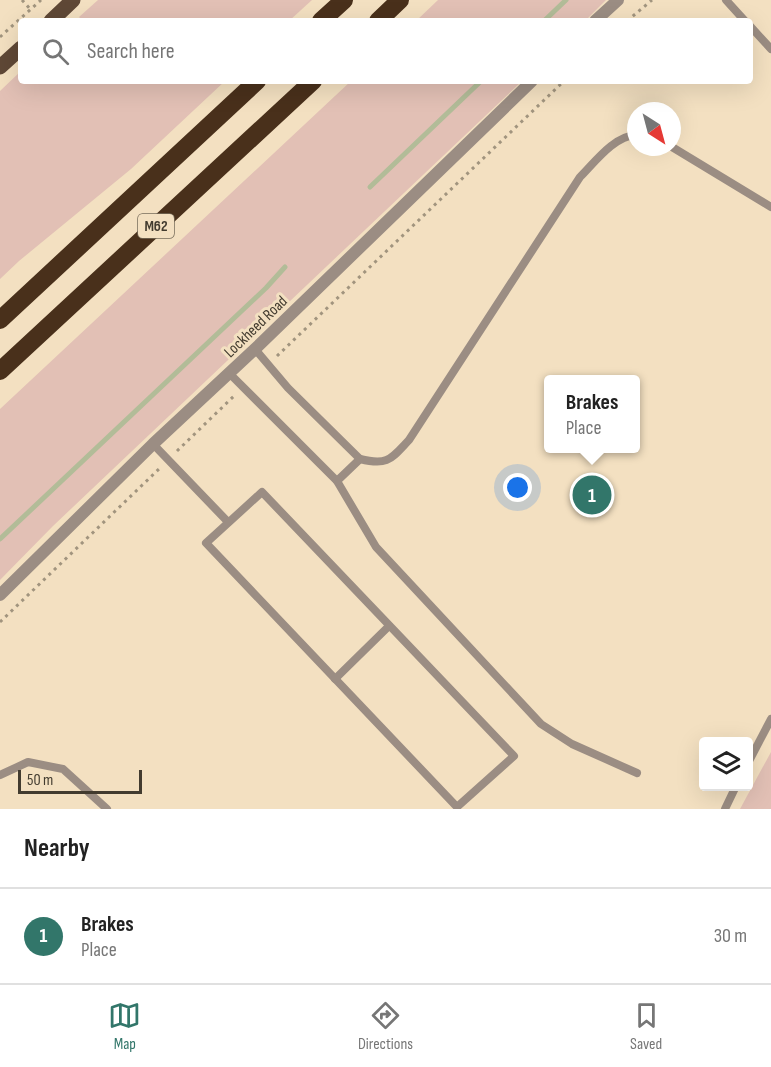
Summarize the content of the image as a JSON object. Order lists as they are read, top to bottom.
{
  "streets": {
    "highway": ["M62"],
    "street": ["Lockheed Road"]
  },
  "scale_bar": "50 m",
  "north": "bottom right",
  "page": {
    "search": "Search here",
    "popup": ["Brakes", "Place"],
    "pins": "1",
    "scale": "50 m",
    "heading": "Nearby",
    "list": [
      {
        "mark": "1",
        "name": "Brakes",
        "note": "Place",
        "value": "30 m"
      }
    ],
    "nav": ["Map", "Directions", "Saved"]
  }
}
